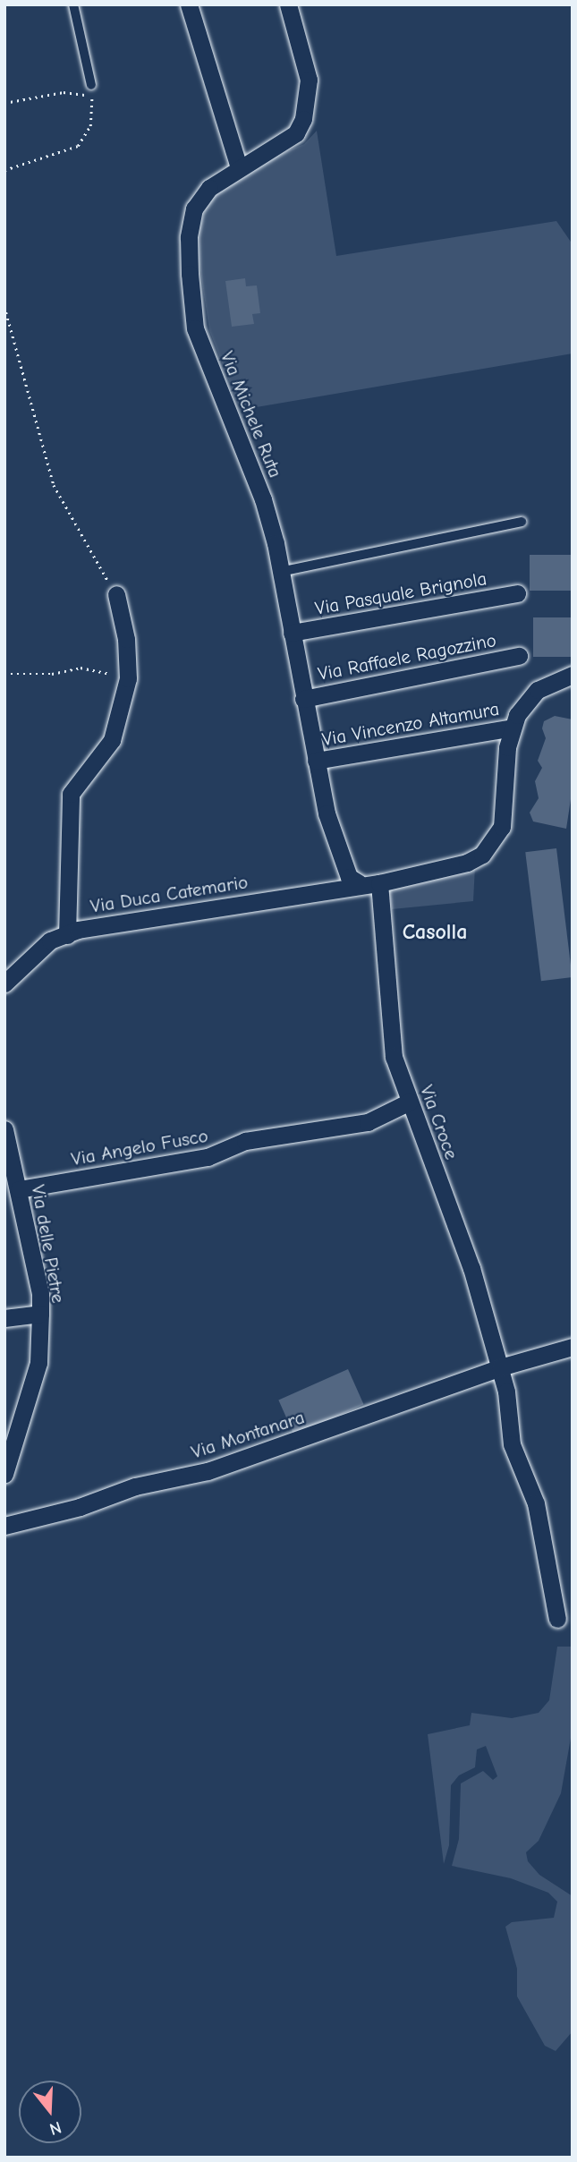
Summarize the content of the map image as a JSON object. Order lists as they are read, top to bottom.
{
  "streets": {
    "street": [
      "Via Michele Ruta",
      "Via Pasquale Brignola",
      "Via Raffaele Ragozzino",
      "Via Vincenzo Altamura",
      "Via Duca Catemario",
      "Via Croce",
      "Via Angelo Fusco",
      "Via delle Pietre",
      "Via Montanara"
    ]
  },
  "crossings": [
    ["Via Michele Ruta", "Via Pasquale Brignola"],
    ["Via Michele Ruta", "Via Raffaele Ragozzino"],
    ["Via Michele Ruta", "Via Vincenzo Altamura"],
    ["Via Michele Ruta", "Via Duca Catemario"],
    ["Via Vincenzo Altamura", "Via Duca Catemario"],
    ["Via Duca Catemario", "Via Croce"],
    ["Via Croce", "Via Angelo Fusco"],
    ["Via Croce", "Via Montanara"],
    ["Via Angelo Fusco", "Via delle Pietre"]
  ],
  "districts": ["Casolla"],
  "north": "bottom"
}
